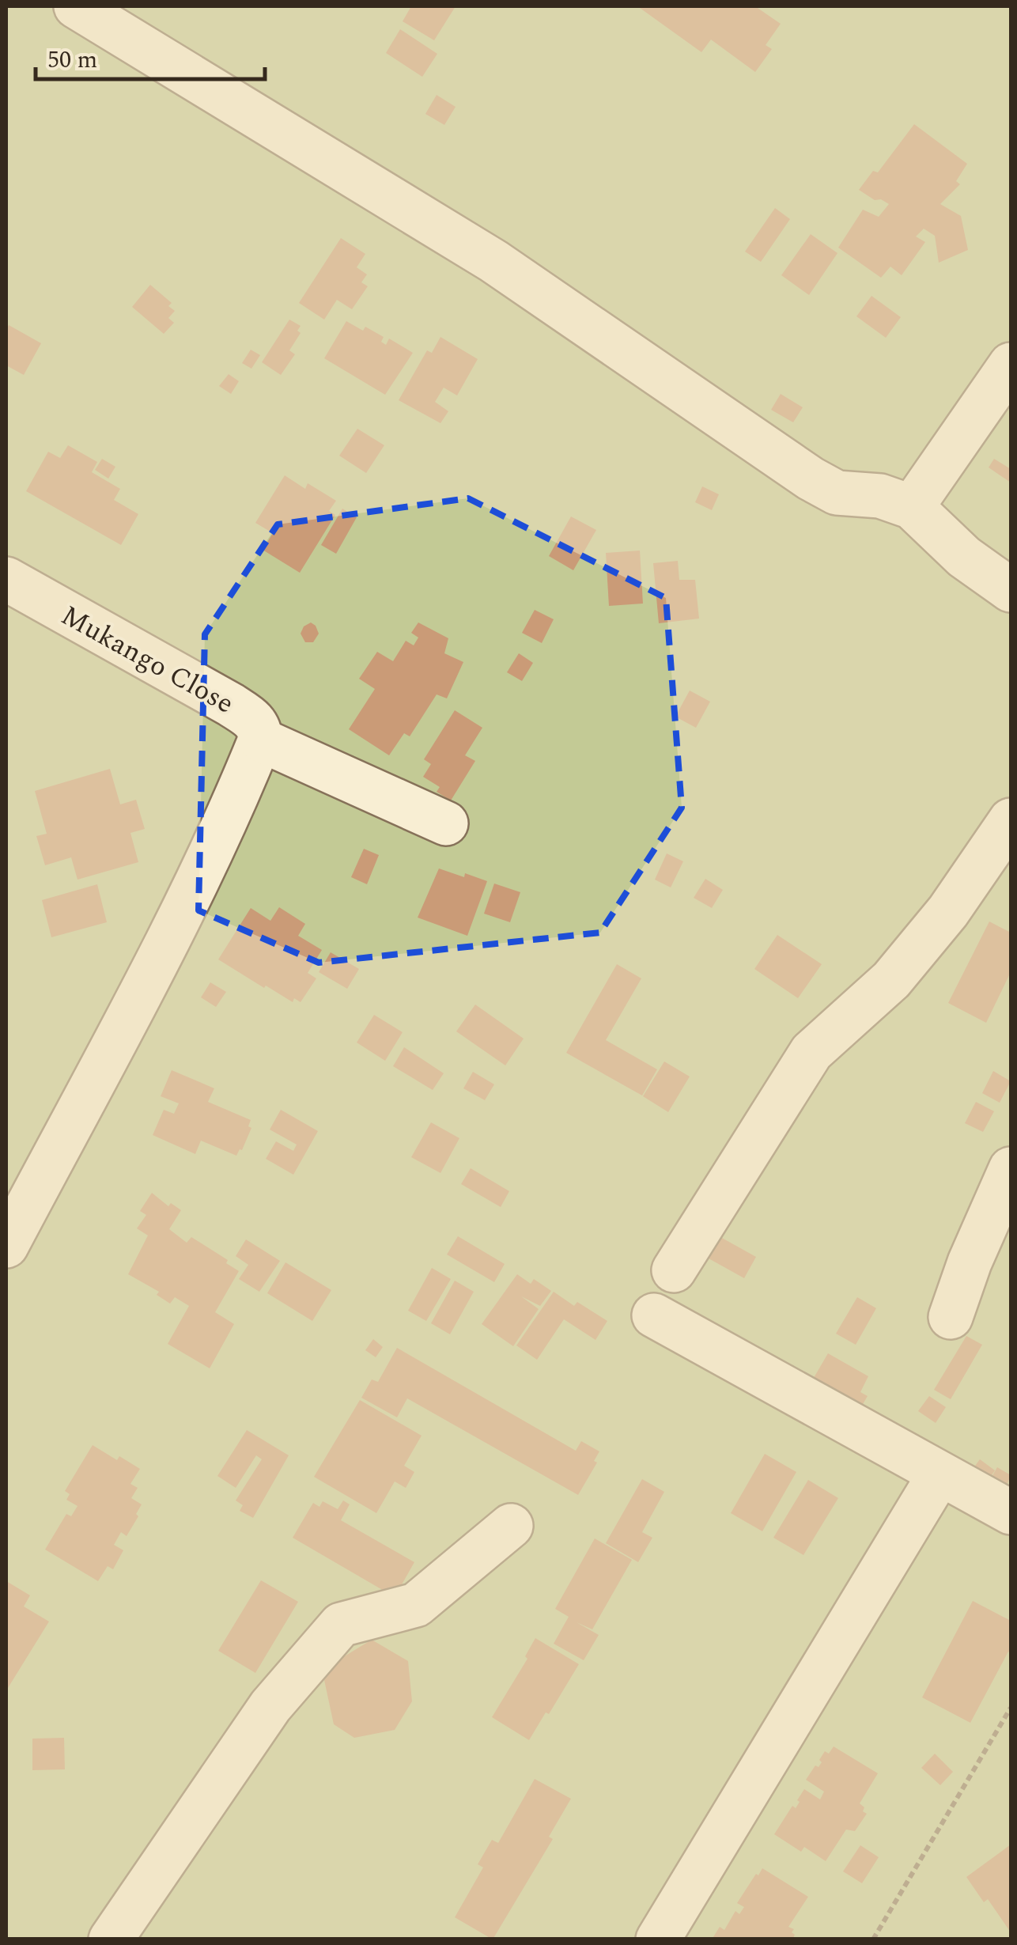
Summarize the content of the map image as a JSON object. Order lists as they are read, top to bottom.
{
  "streets": {
    "street": ["Mukango Close"]
  },
  "scale_bar": "50 m"
}
